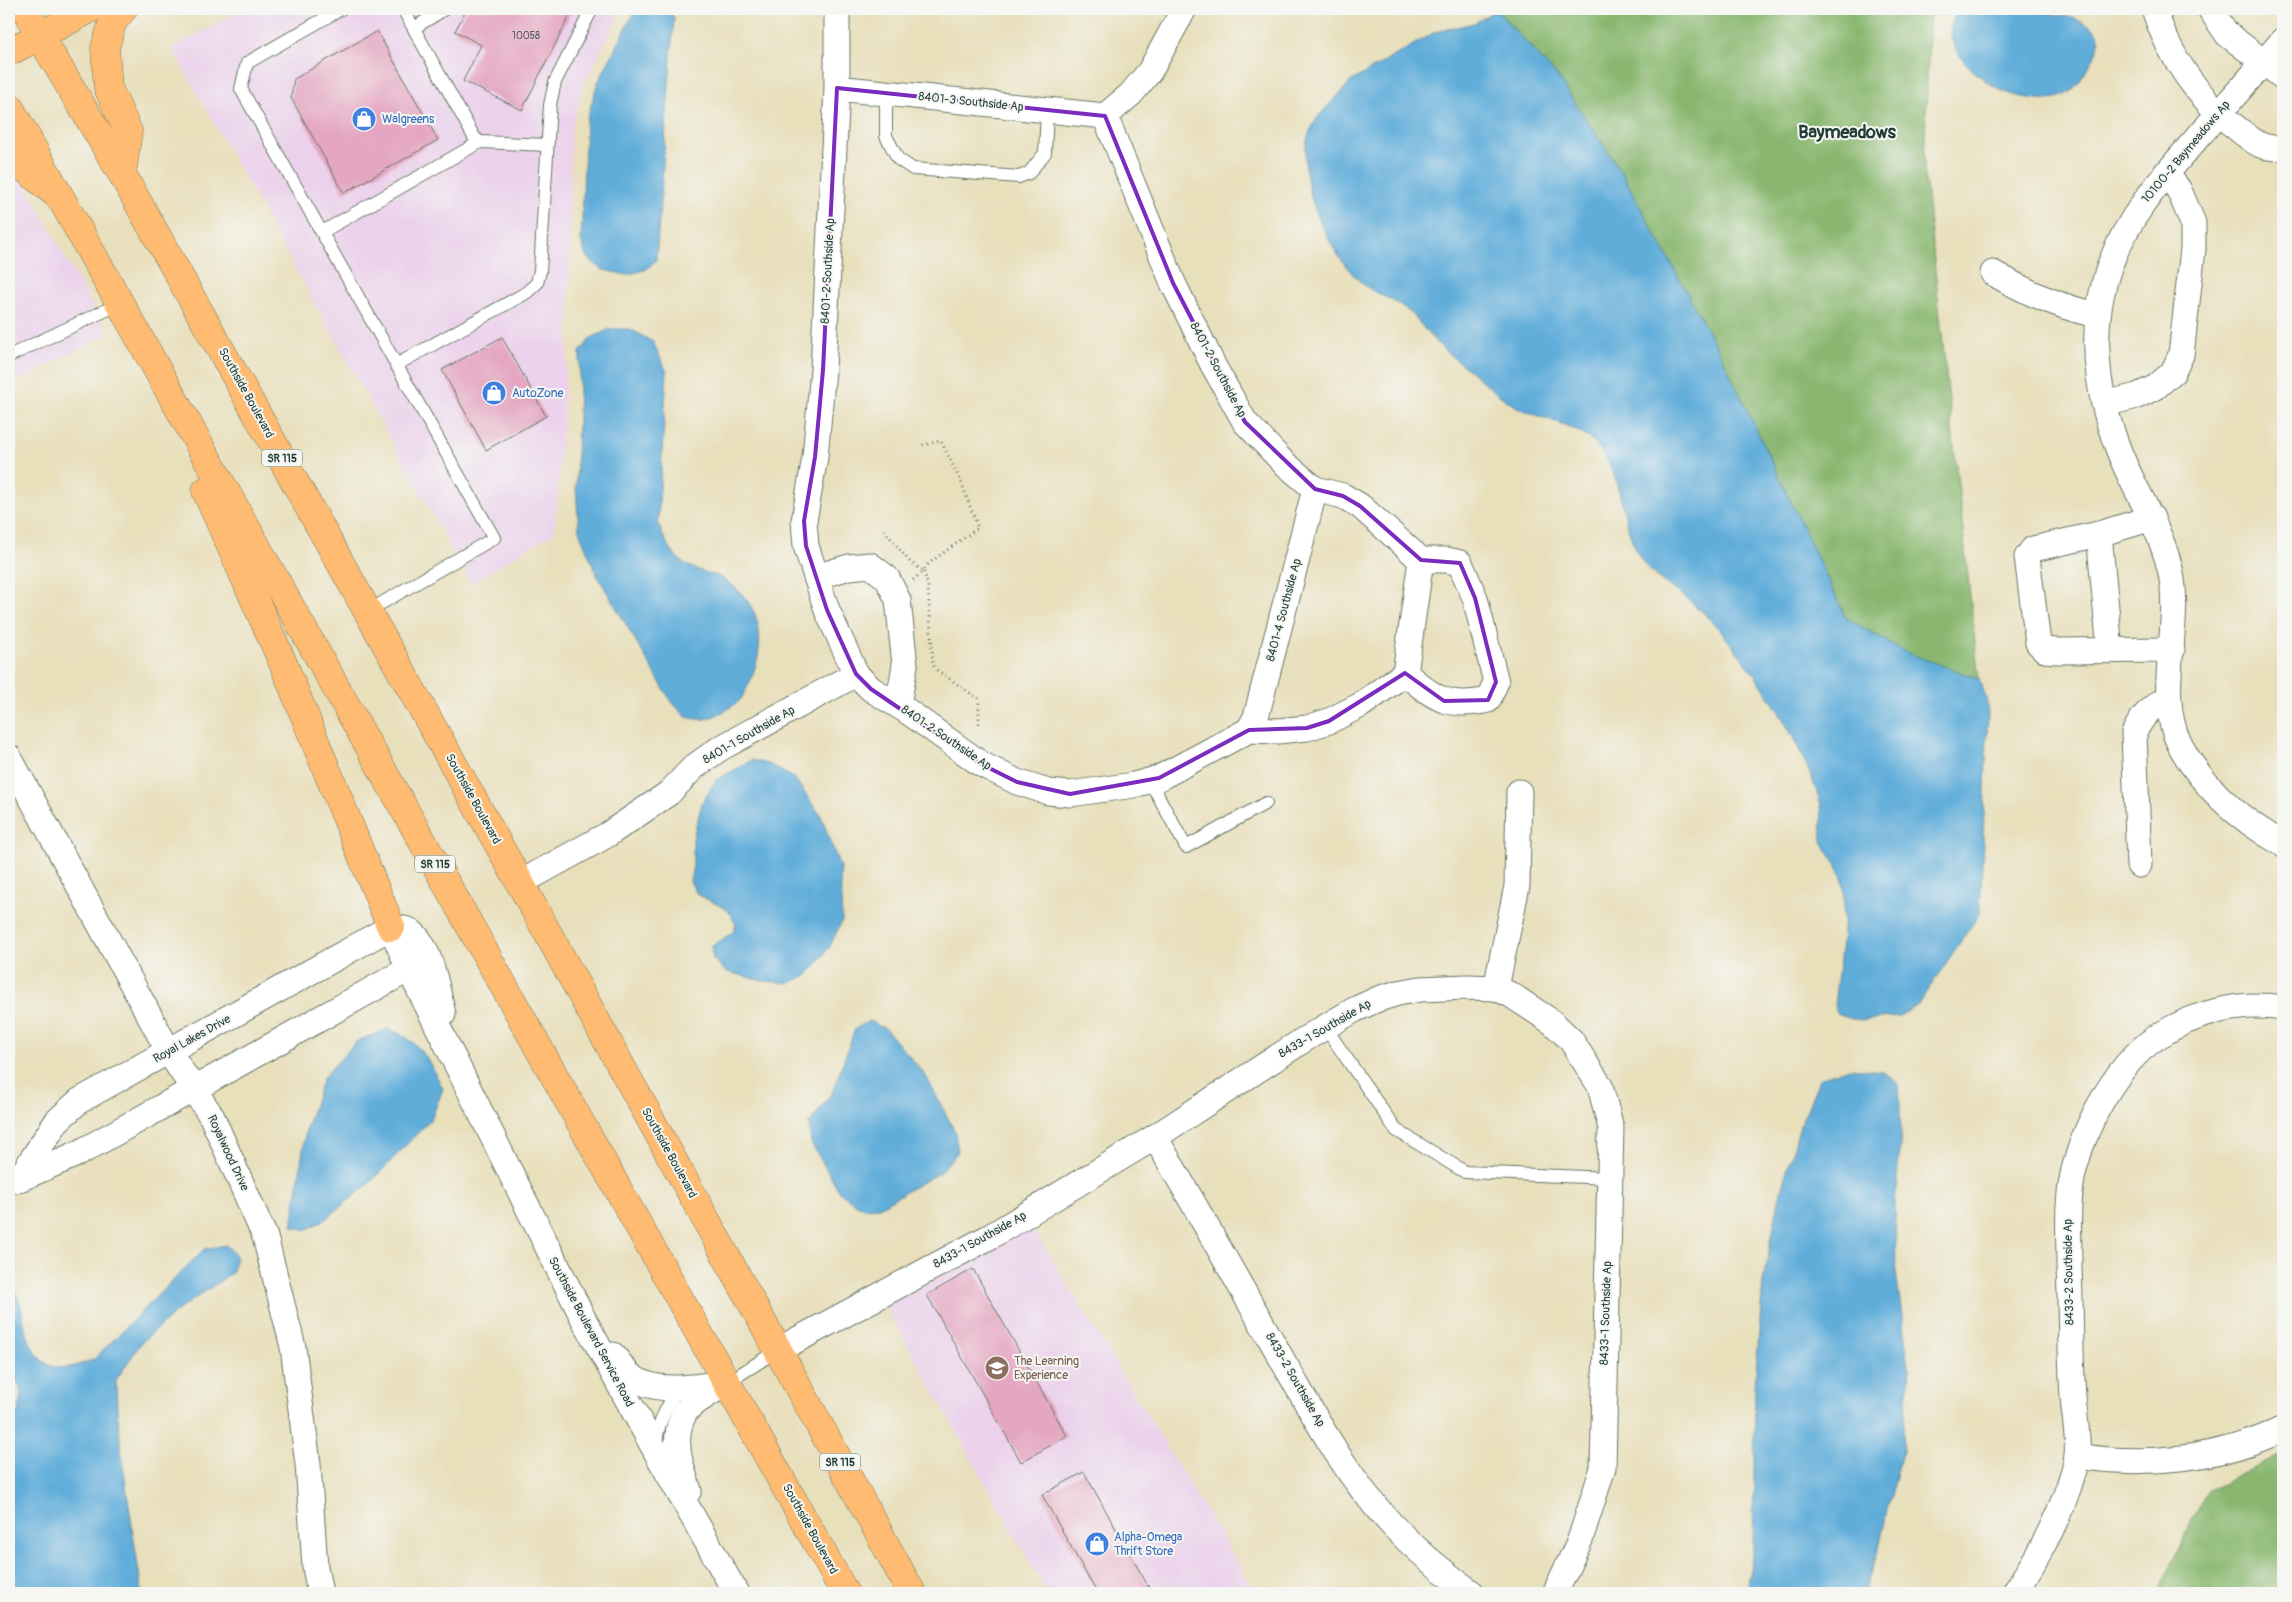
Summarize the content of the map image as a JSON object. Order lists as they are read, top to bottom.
{
  "streets": {
    "main road": ["Southside Boulevard", "SR 115"],
    "street": [
      "8401-3 Southside Ap",
      "10100-2 Baymeadows Ap",
      "8401-2 Southside Ap",
      "8401-4 Southside Ap",
      "8401-1 Southside Ap",
      "8433-1 Southside Ap",
      "Royal Lakes Drive",
      "Royalwood Drive",
      "8433-2 Southside Ap",
      "Southside Boulevard Service Road"
    ]
  },
  "crossings": [
    ["8401-3 Southside Ap", "8401-2 Southside Ap"],
    ["8401-2 Southside Ap", "8401-4 Southside Ap"],
    ["8401-2 Southside Ap", "8401-1 Southside Ap"],
    ["Southside Boulevard", "8401-1 Southside Ap"],
    ["Southside Boulevard", "8433-1 Southside Ap"],
    ["8433-1 Southside Ap", "8433-2 Southside Ap"],
    ["Royal Lakes Drive", "Royalwood Drive"],
    ["Royal Lakes Drive", "Southside Boulevard Service Road"]
  ],
  "districts": ["Baymeadows"],
  "places": {
    "shop": ["Walgreens", "AutoZone", "Alpha-Omega Thrift Store"],
    "school or university": ["The Learning Experience"]
  },
  "house_numbers": ["10058"]
}
